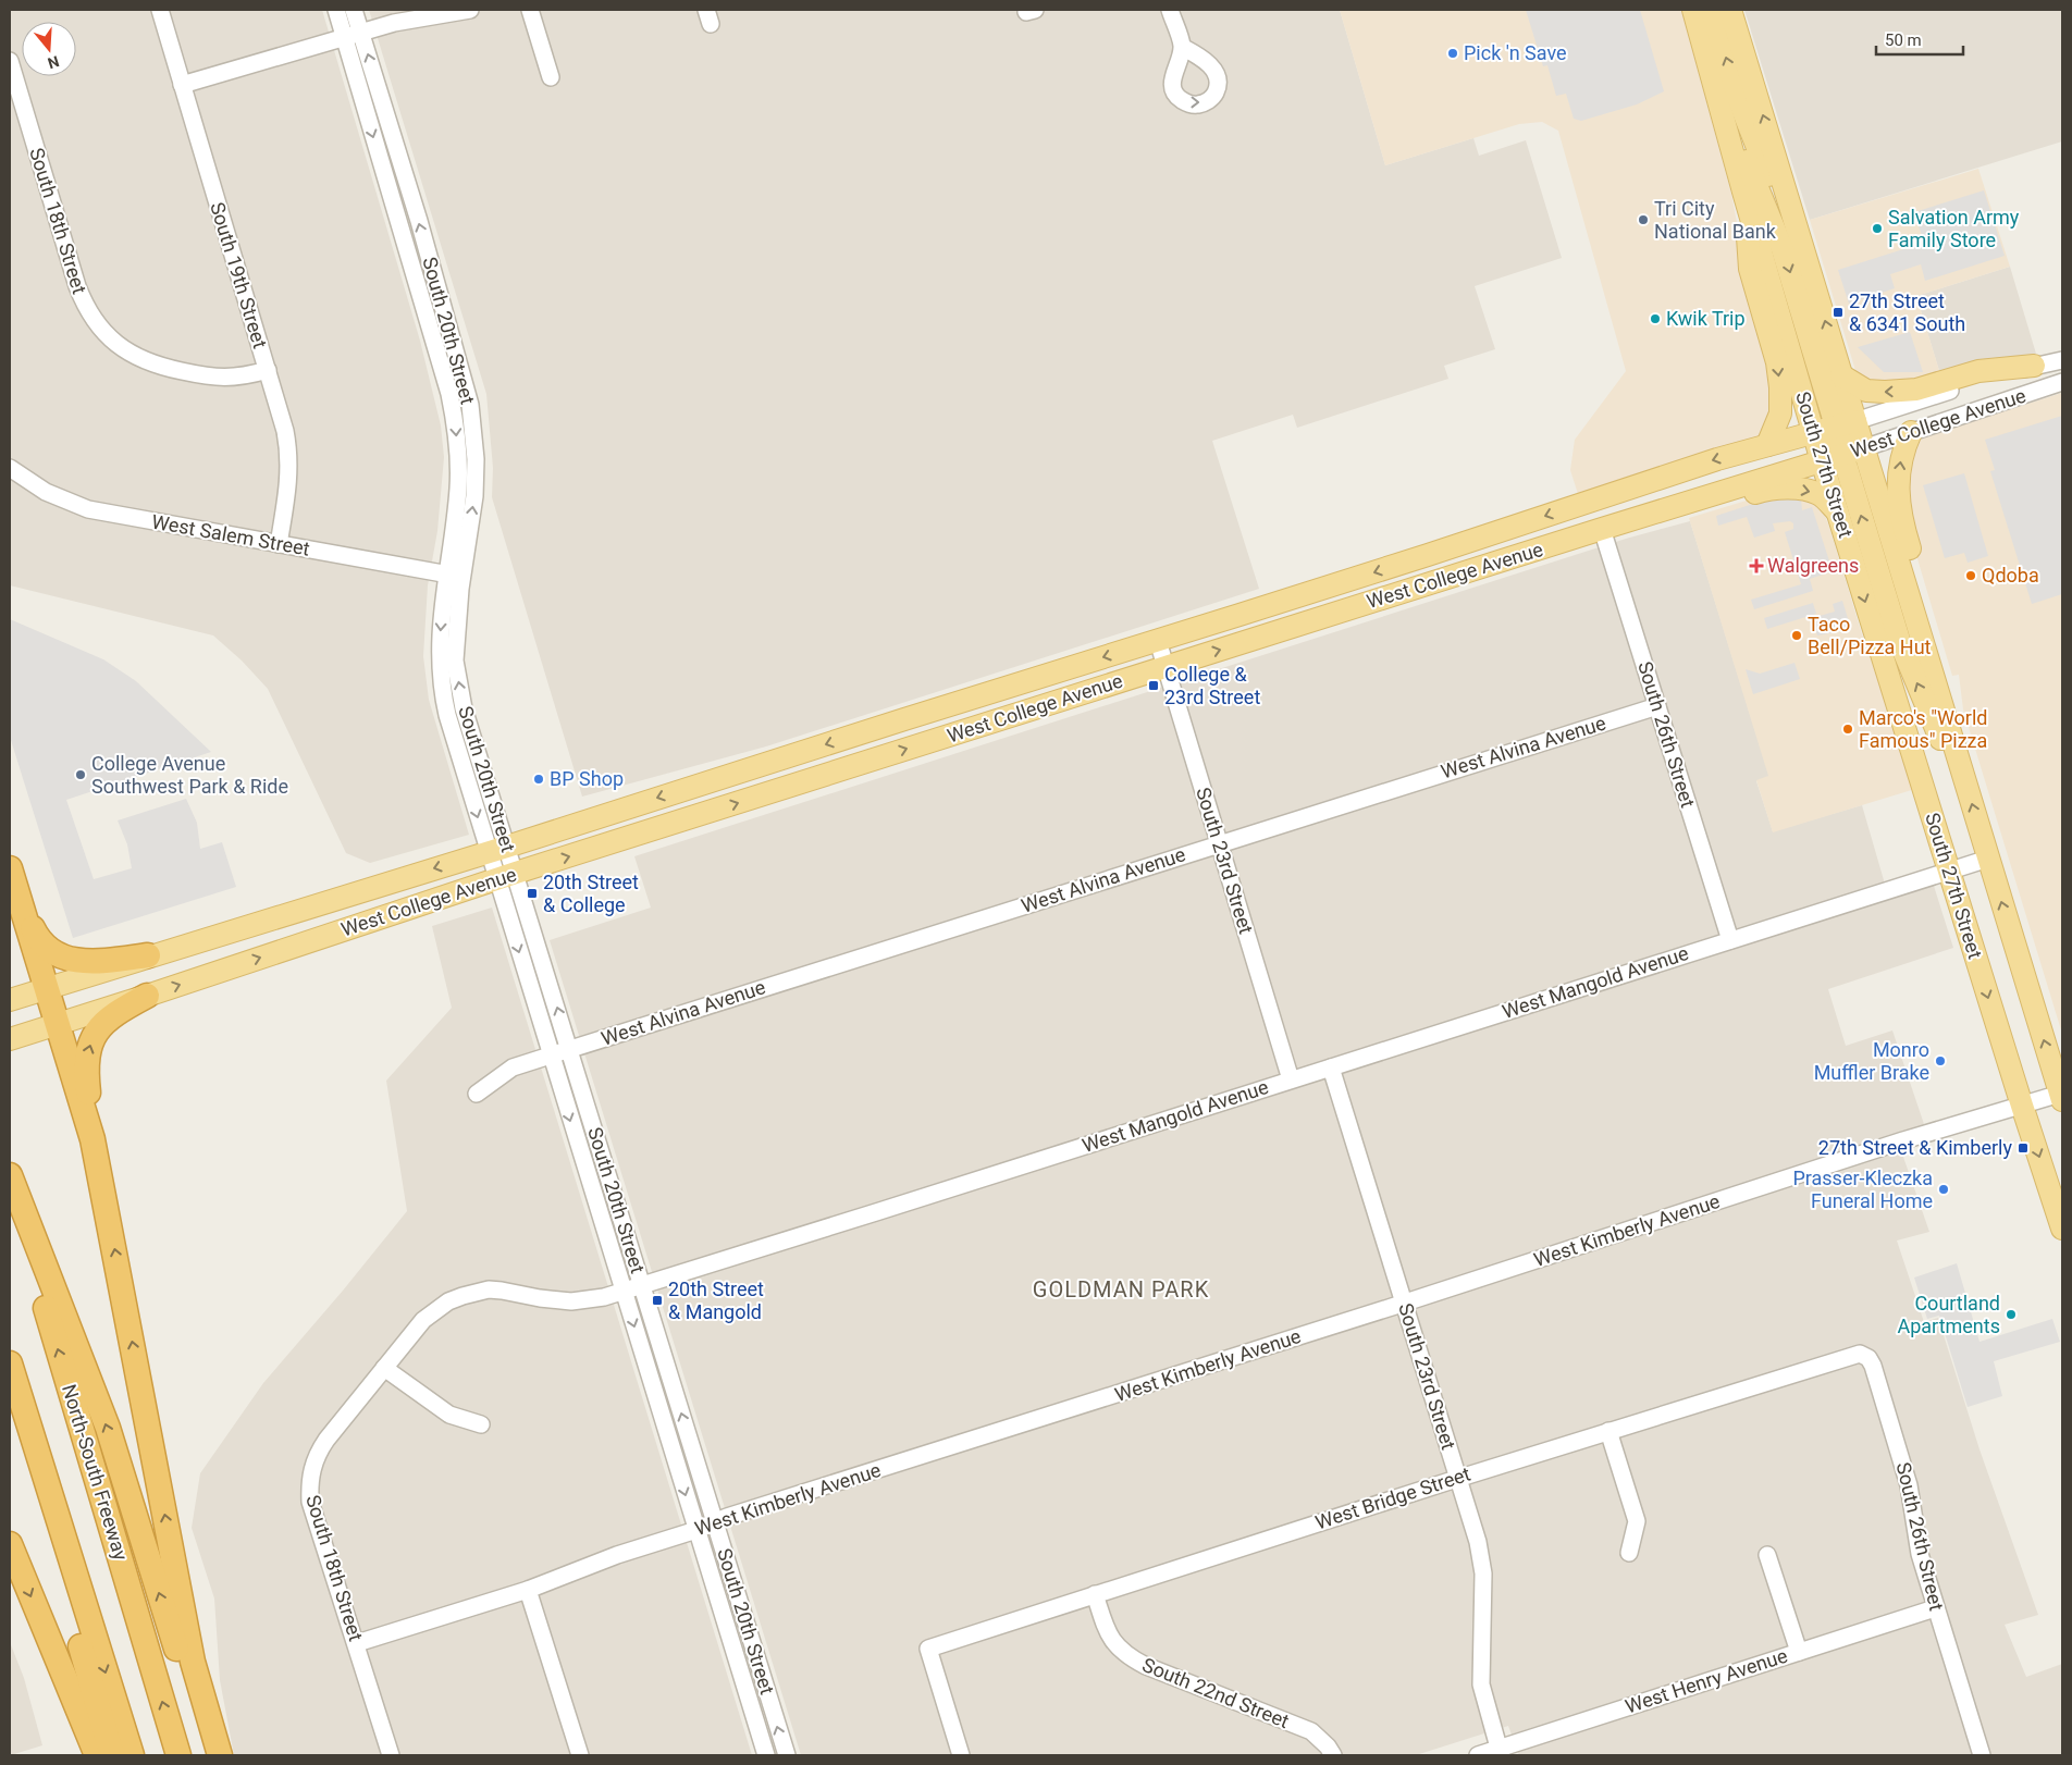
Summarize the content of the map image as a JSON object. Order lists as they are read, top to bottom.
{
  "streets": {
    "highway": ["North-South Freeway"],
    "main road": ["West College Avenue", "South 27th Street"],
    "street": [
      "South 18th Street",
      "South 19th Street",
      "South 20th Street",
      "West Salem Street",
      "South 26th Street",
      "West Alvina Avenue",
      "South 23rd Street",
      "West Mangold Avenue",
      "West Kimberly Avenue",
      "West Bridge Street",
      "West Henry Avenue",
      "South 22nd Street"
    ]
  },
  "crossings": [
    ["South 18th Street", "South 19th Street"],
    ["South 18th Street", "West Mangold Avenue"],
    ["South 18th Street", "West Kimberly Avenue"],
    ["South 19th Street", "West Salem Street"],
    ["South 20th Street", "West College Avenue"],
    ["South 20th Street", "West Salem Street"],
    ["South 20th Street", "West Alvina Avenue"],
    ["South 20th Street", "West Mangold Avenue"],
    ["South 20th Street", "West Kimberly Avenue"],
    ["West College Avenue", "South 27th Street"],
    ["West College Avenue", "South 26th Street"],
    ["West College Avenue", "South 23rd Street"],
    ["South 27th Street", "West Mangold Avenue"],
    ["South 27th Street", "West Kimberly Avenue"],
    ["South 26th Street", "West Alvina Avenue"],
    ["South 26th Street", "West Mangold Avenue"],
    ["South 26th Street", "West Bridge Street"],
    ["South 26th Street", "West Henry Avenue"],
    ["West Alvina Avenue", "South 23rd Street"],
    ["South 23rd Street", "West Mangold Avenue"],
    ["South 23rd Street", "West Kimberly Avenue"],
    ["South 23rd Street", "West Bridge Street"],
    ["South 23rd Street", "West Henry Avenue"],
    ["West Bridge Street", "South 22nd Street"]
  ],
  "districts": ["GOLDMAN PARK"],
  "places": {
    "other": [
      "Pick 'n Save",
      "Tri City National Bank",
      "Salvation Army Family Store",
      "Kwik Trip",
      "Qdoba",
      "Taco Bell/Pizza Hut",
      "Marco's \"World Famous\" Pizza",
      "College Avenue Southwest Park & Ride",
      "BP Shop",
      "Monro Muffler Brake",
      "Prasser-Kleczka Funeral Home",
      "Courtland Apartments"
    ],
    "transit": [
      "27th Street & 6341 South",
      "College & 23rd Street",
      "20th Street & College",
      "27th Street & Kimberly",
      "20th Street & Mangold"
    ],
    "health": ["Walgreens"]
  },
  "scale_bar": "50 m",
  "north": "bottom"
}
